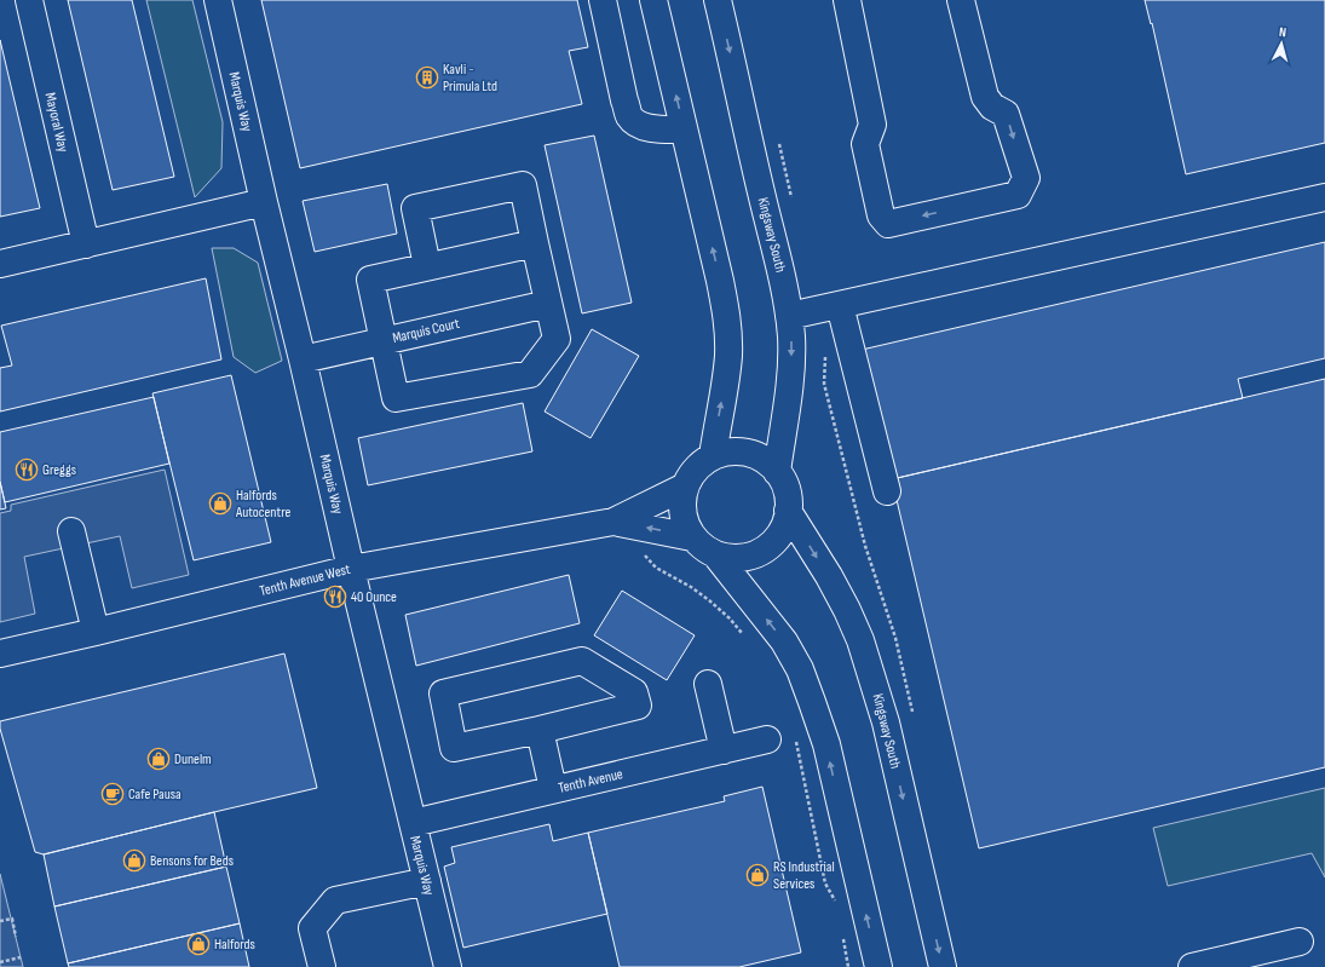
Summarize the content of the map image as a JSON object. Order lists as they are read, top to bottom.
{
  "streets": {
    "street": [
      "Marquis Way",
      "Mayoral Way",
      "Kingsway South",
      "Marquis Court",
      "Tenth Avenue West",
      "Tenth Avenue"
    ]
  },
  "crossings": [
    ["Marquis Way", "Marquis Court"],
    ["Marquis Way", "Tenth Avenue West"],
    ["Marquis Way", "Tenth Avenue"],
    ["Kingsway South", "Tenth Avenue West"]
  ],
  "places": {
    "building": ["Kavli - Primula Ltd"],
    "restaurant": ["Greggs", "40 Ounce"],
    "shop": [
      "Halfords Autocentre",
      "Dunelm",
      "Bensons for Beds",
      "RS Industrial Services",
      "Halfords"
    ],
    "cafe": ["Cafe Pausa"]
  },
  "north": "top"
}
